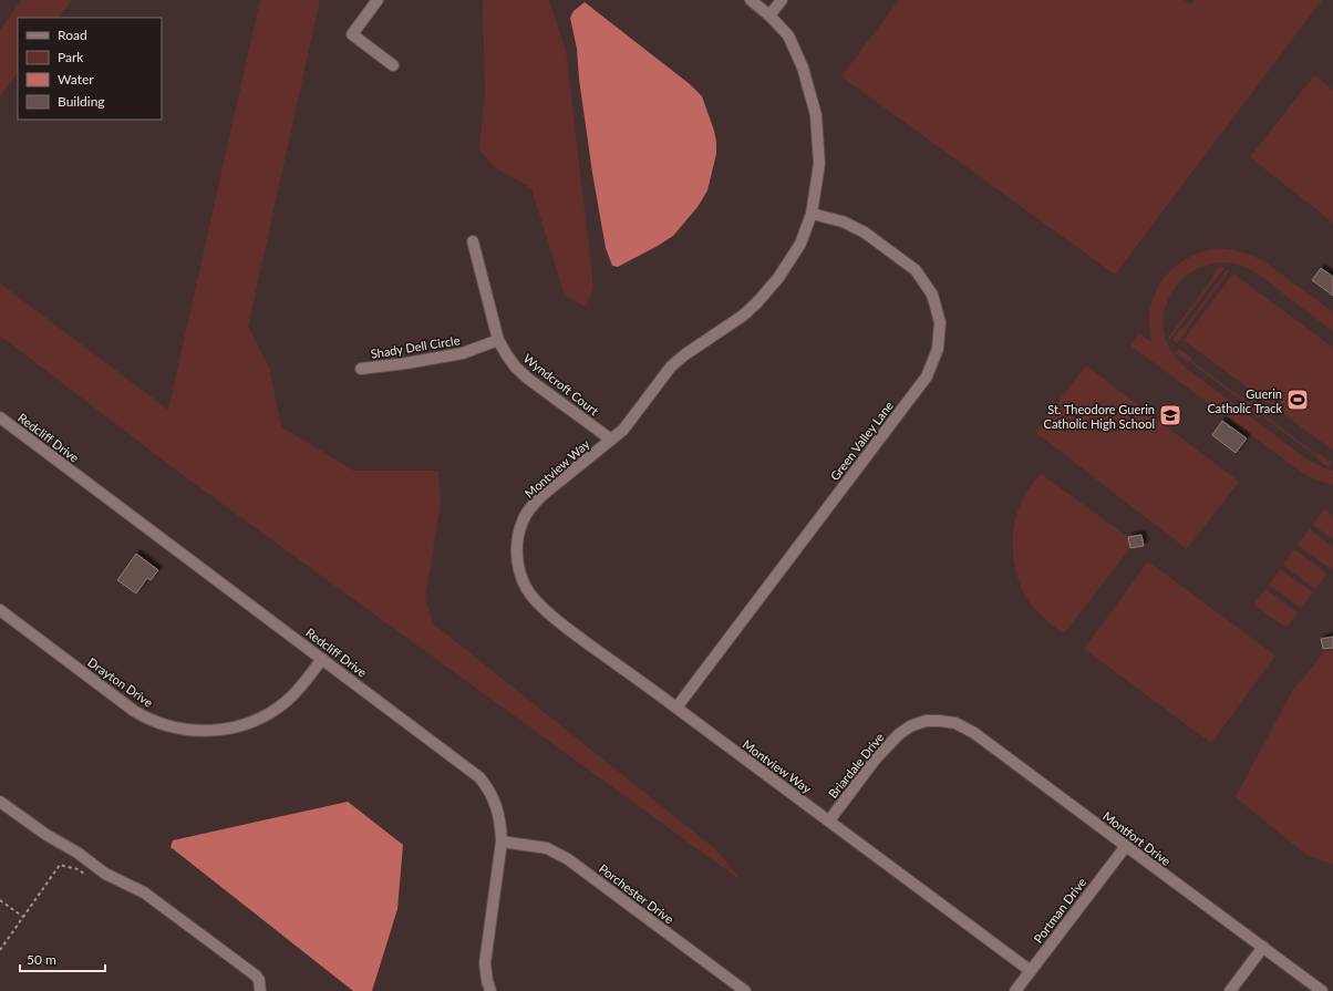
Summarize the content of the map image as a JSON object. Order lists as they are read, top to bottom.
{
  "streets": {
    "street": [
      "Shady Dell Circle",
      "Wyndcroft Court",
      "Redcliff Drive",
      "Green Valley Lane",
      "Montview Way",
      "Drayton Drive",
      "Briardale Drive",
      "Montfort Drive",
      "Porchester Drive",
      "Portman Drive"
    ]
  },
  "crossings": [
    ["Shady Dell Circle", "Wyndcroft Court"],
    ["Wyndcroft Court", "Montview Way"],
    ["Redcliff Drive", "Drayton Drive"],
    ["Redcliff Drive", "Porchester Drive"],
    ["Green Valley Lane", "Montview Way"],
    ["Montview Way", "Briardale Drive"],
    ["Montview Way", "Portman Drive"],
    ["Briardale Drive", "Montfort Drive"],
    ["Montfort Drive", "Portman Drive"]
  ],
  "places": {
    "sports": ["Guerin Catholic Track"],
    "school or university": ["St. Theodore Guerin Catholic High School"]
  },
  "legend": [
    "Road",
    "Park",
    "Water",
    "Building"
  ],
  "scale_bar": "50 m"
}
